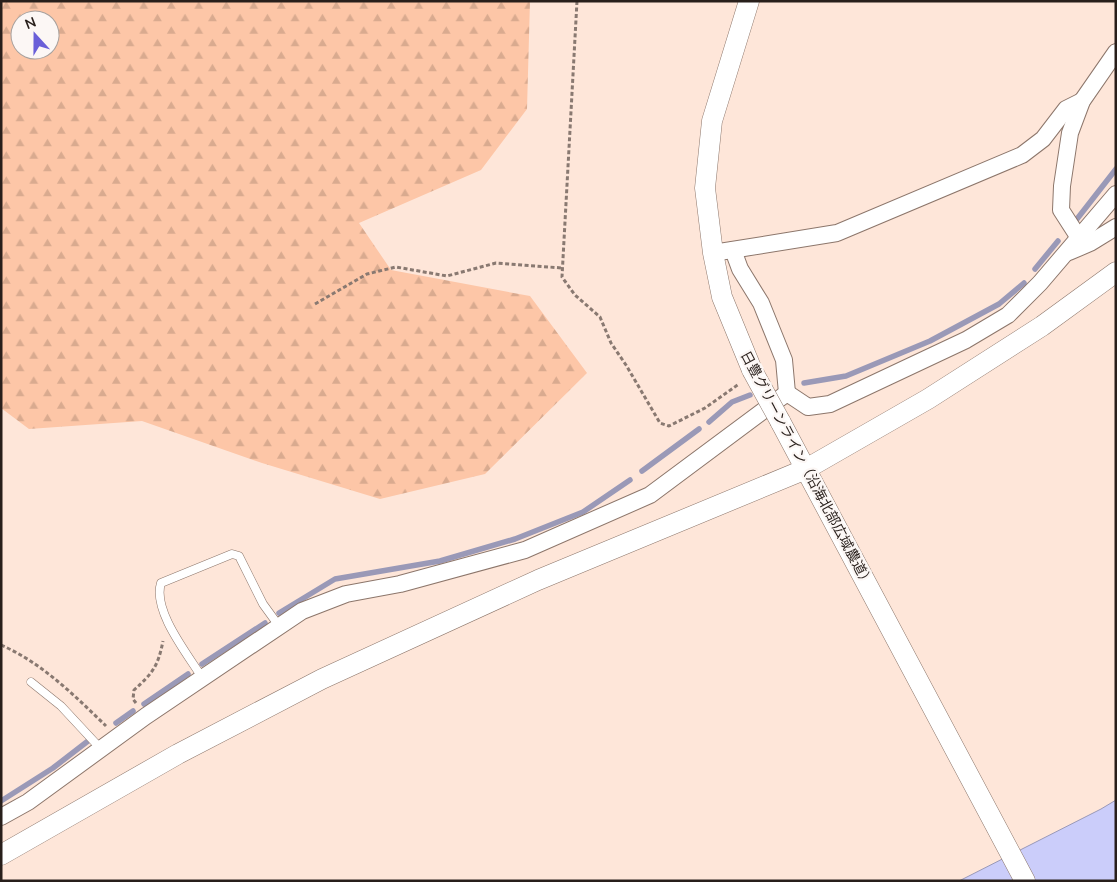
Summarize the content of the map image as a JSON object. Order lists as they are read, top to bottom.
{
  "streets": {
    "street": ["日豊グリーンライン（沿海北部広域農道）"]
  },
  "north": "top"
}
